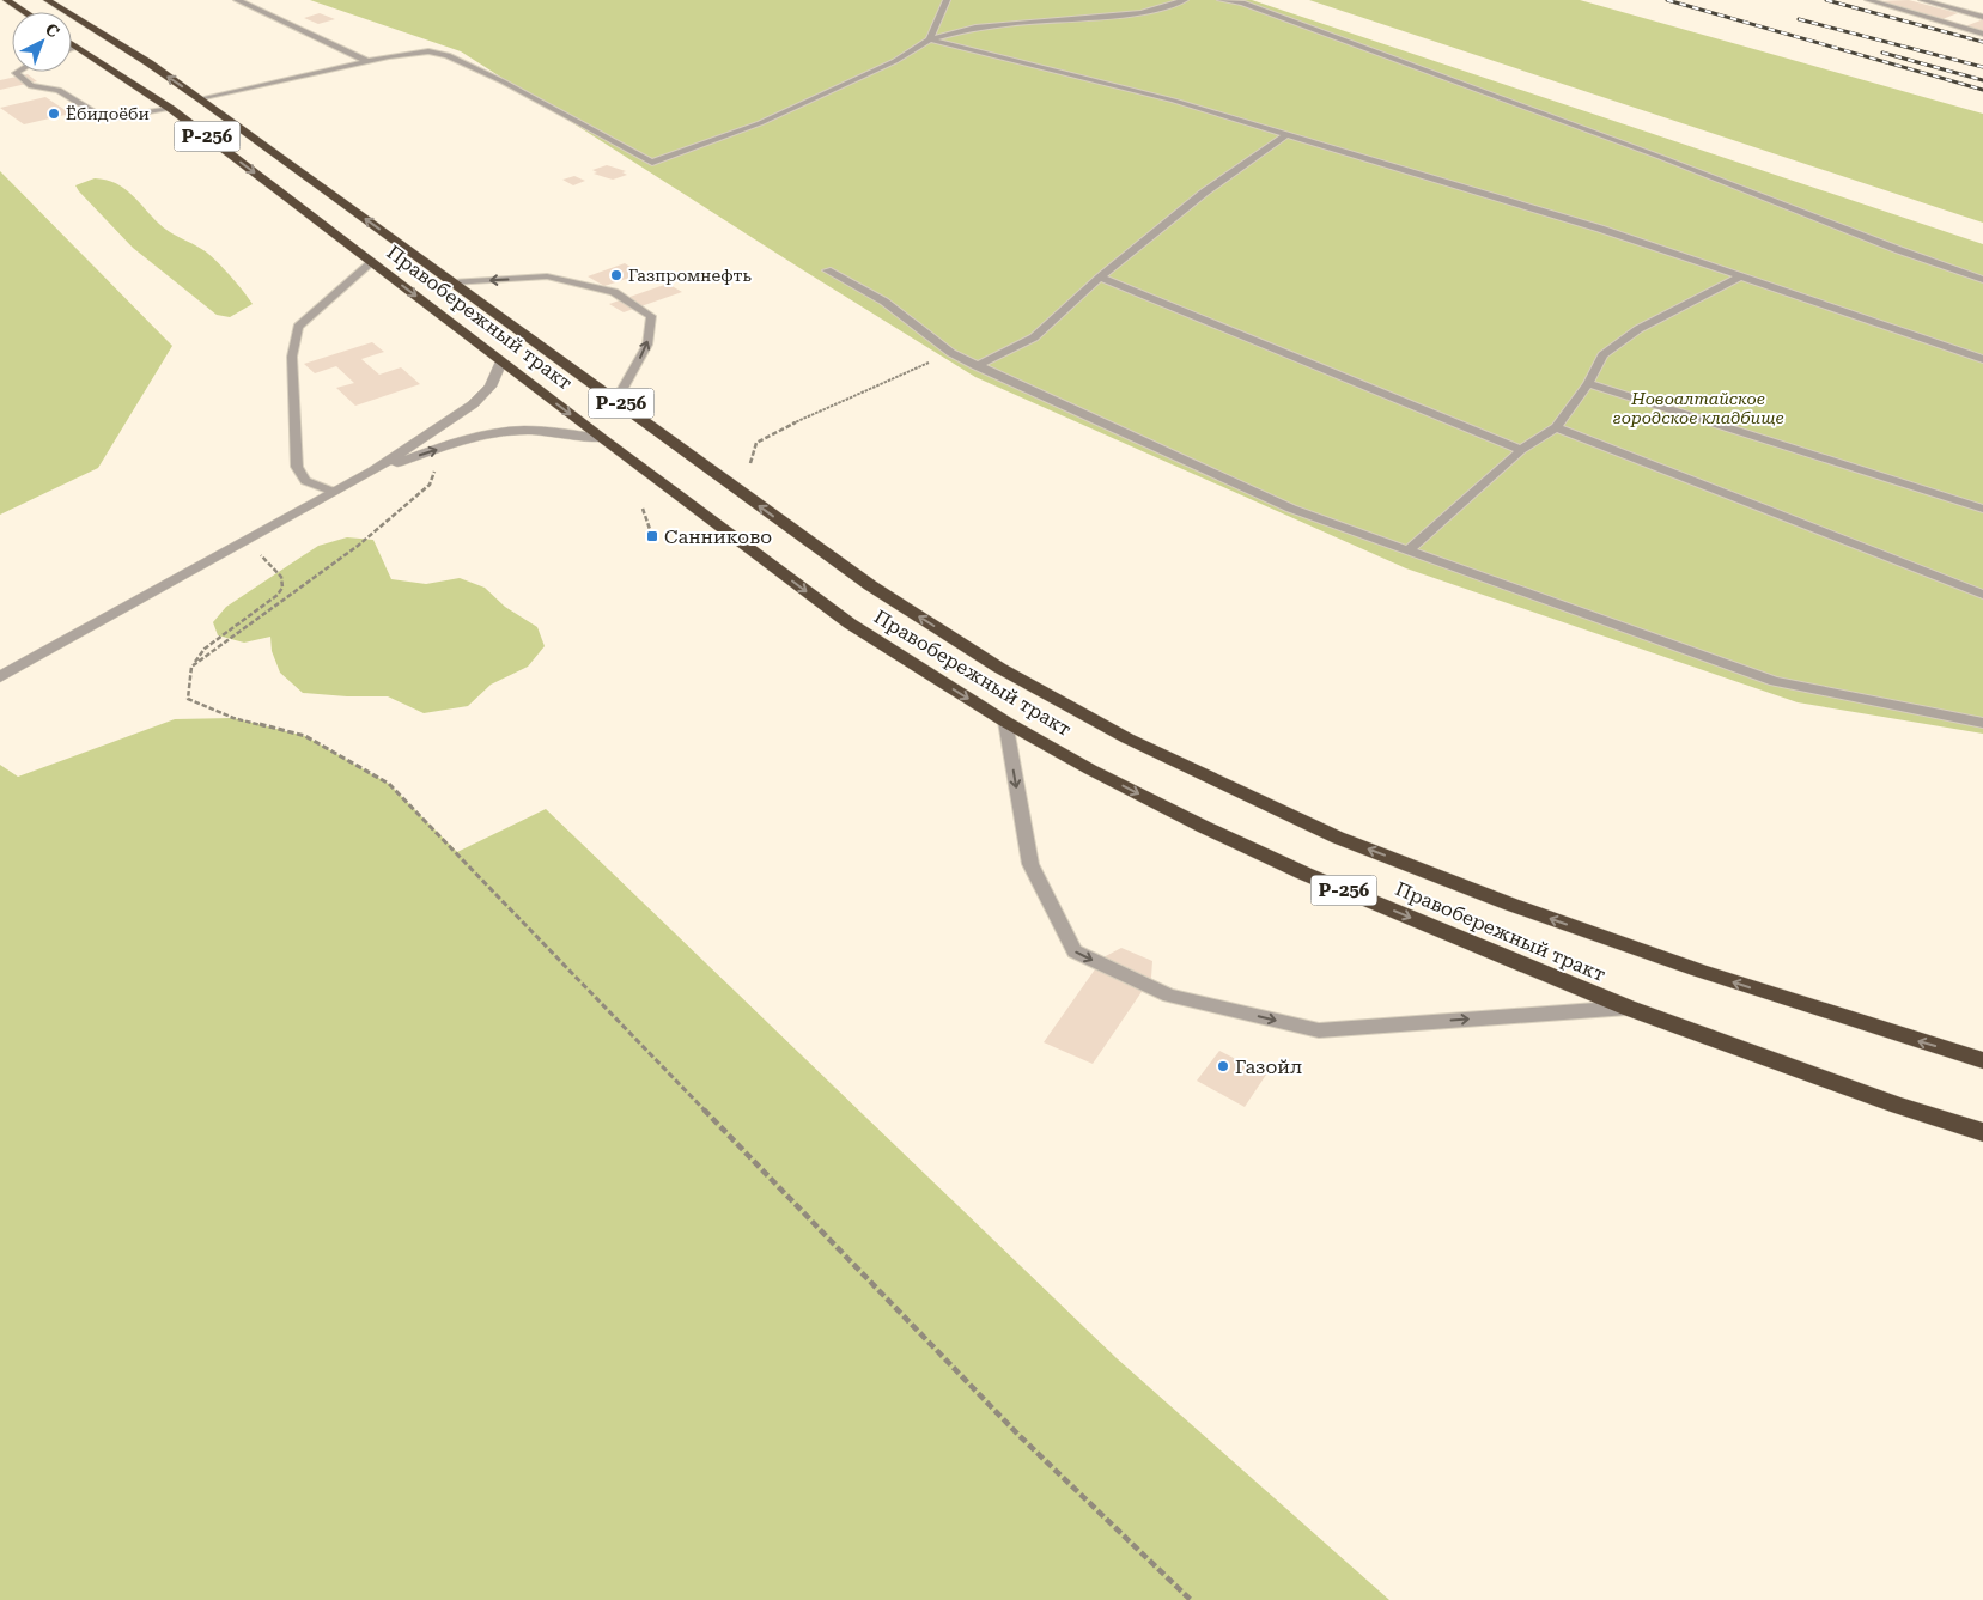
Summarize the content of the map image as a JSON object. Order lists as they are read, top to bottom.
{
  "streets": {
    "highway": ["Р-256", "Правобережный тракт"]
  },
  "parks": ["Новоалтайское городское кладбище"],
  "places": {
    "other": ["Ёбидоёби", "Газпромнефть", "Газойл"],
    "transit": ["Санниково"]
  },
  "north": "top right"
}
